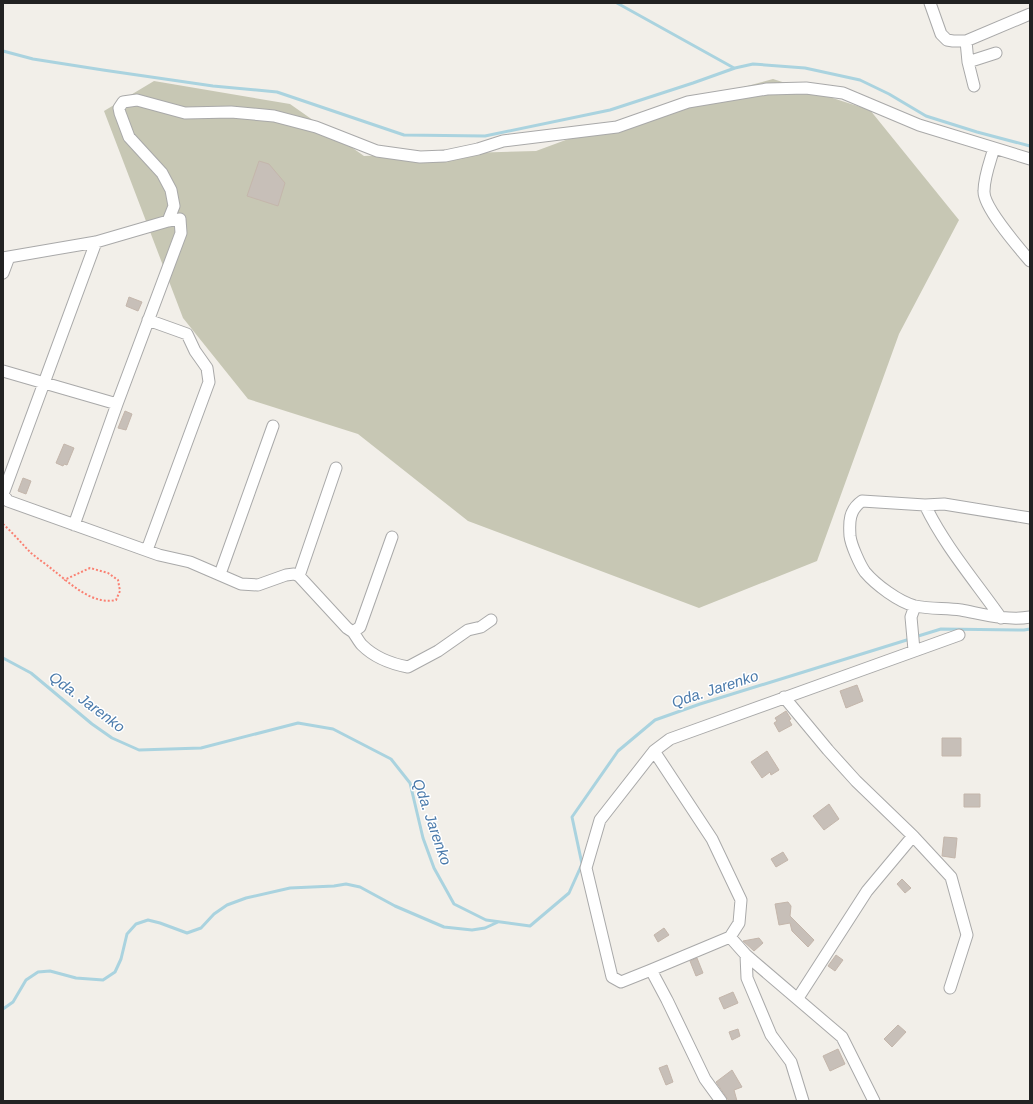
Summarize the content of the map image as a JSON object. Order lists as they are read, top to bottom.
{
  "water": ["Qda. Jarenko"]
}
